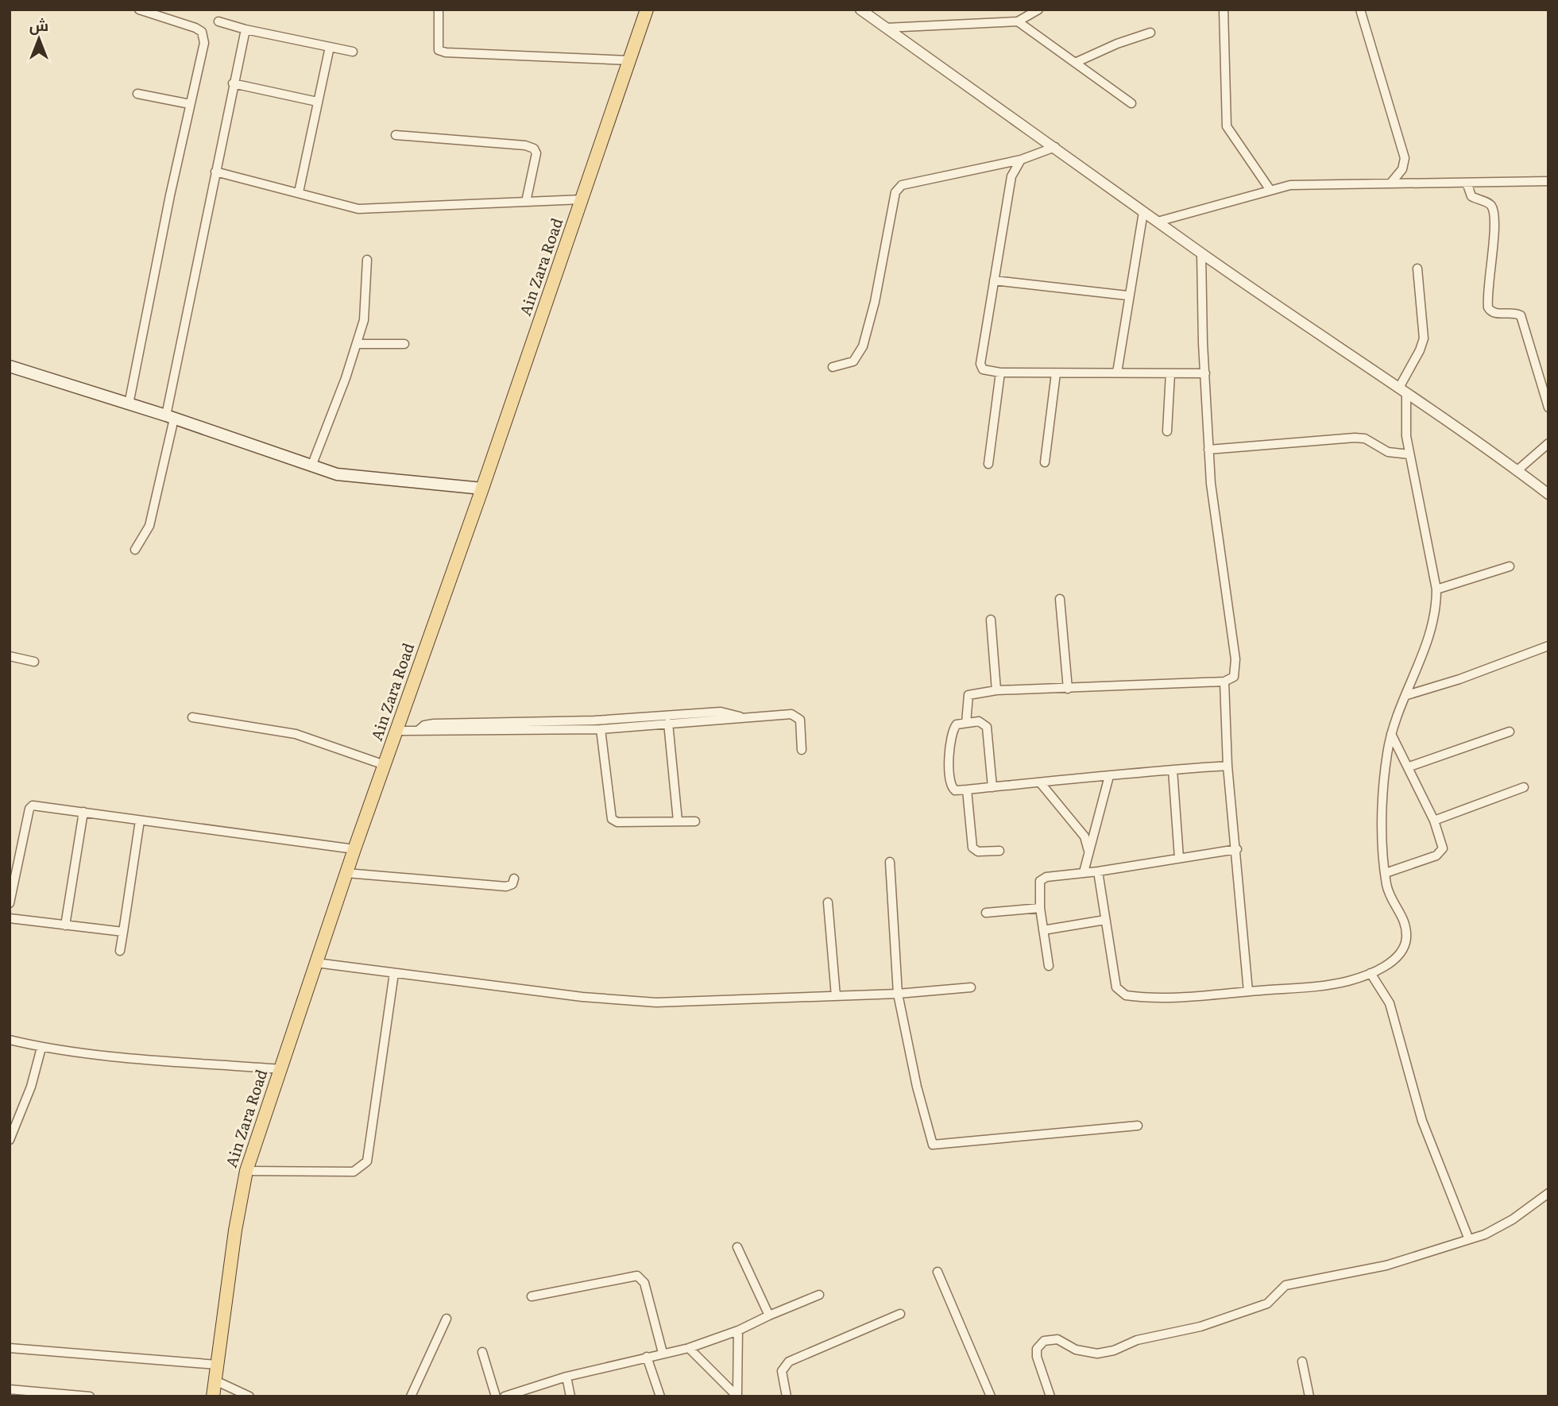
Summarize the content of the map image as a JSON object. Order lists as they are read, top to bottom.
{
  "streets": {
    "main road": ["Ain Zara Road"]
  },
  "north": "top"
}
